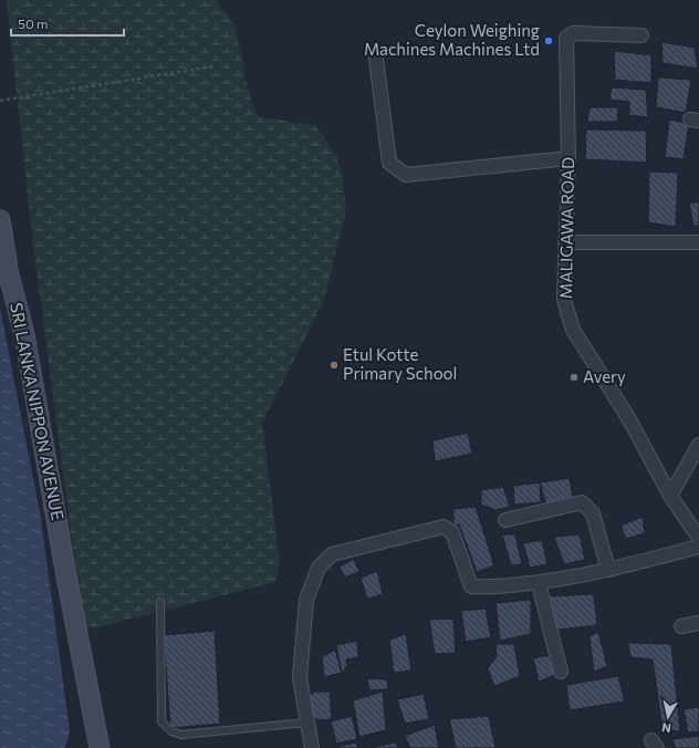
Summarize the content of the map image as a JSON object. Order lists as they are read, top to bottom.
{
  "streets": {
    "street": ["MALIGAWA ROAD", "SRI LANKA NIPPON AVENUE"]
  },
  "places": ["Ceylon Weighing Machines Machines Ltd", "Etul Kotte Primary School", "Avery"],
  "scale_bar": "50 m",
  "north": "bottom"
}
